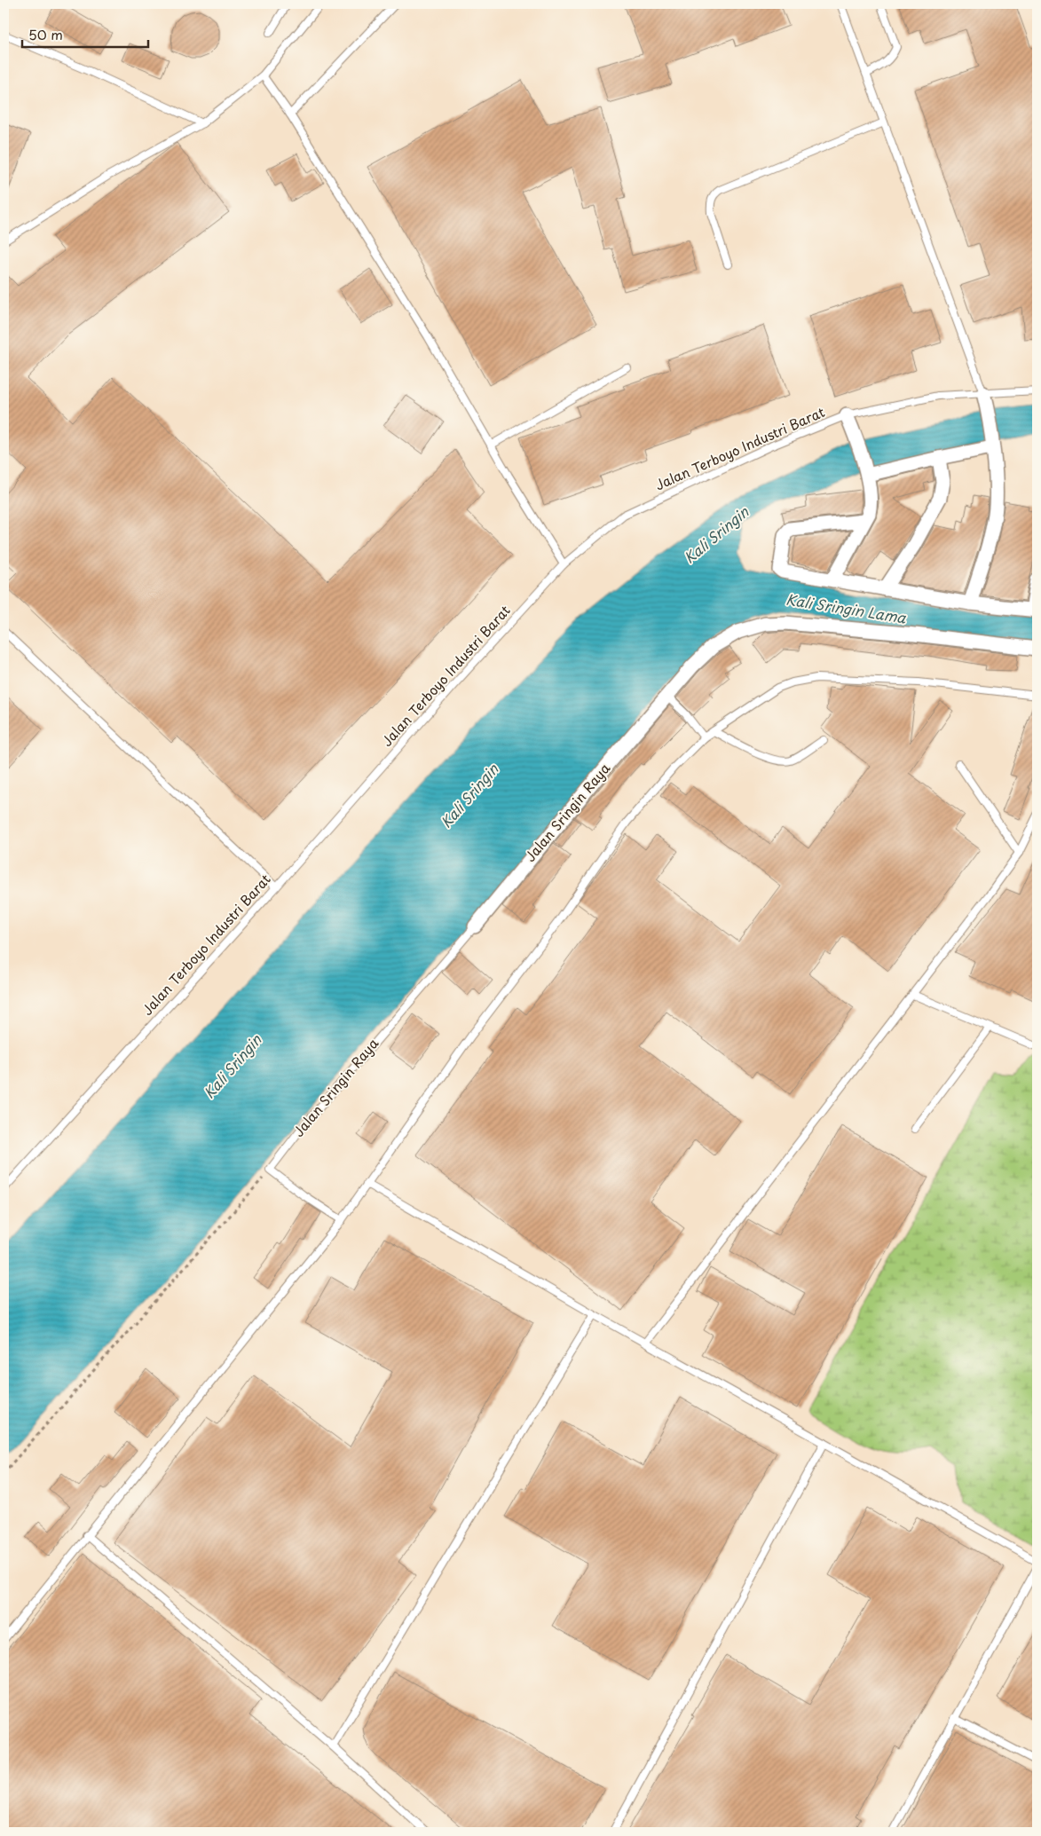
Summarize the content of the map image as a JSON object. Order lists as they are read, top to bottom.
{
  "streets": {
    "street": ["Jalan Sringin Raya"],
    "lane": ["Jalan Terboyo Industri Barat"]
  },
  "water": ["Kali Sringin", "Kali Sringin Lama"],
  "scale_bar": "50 m"
}
